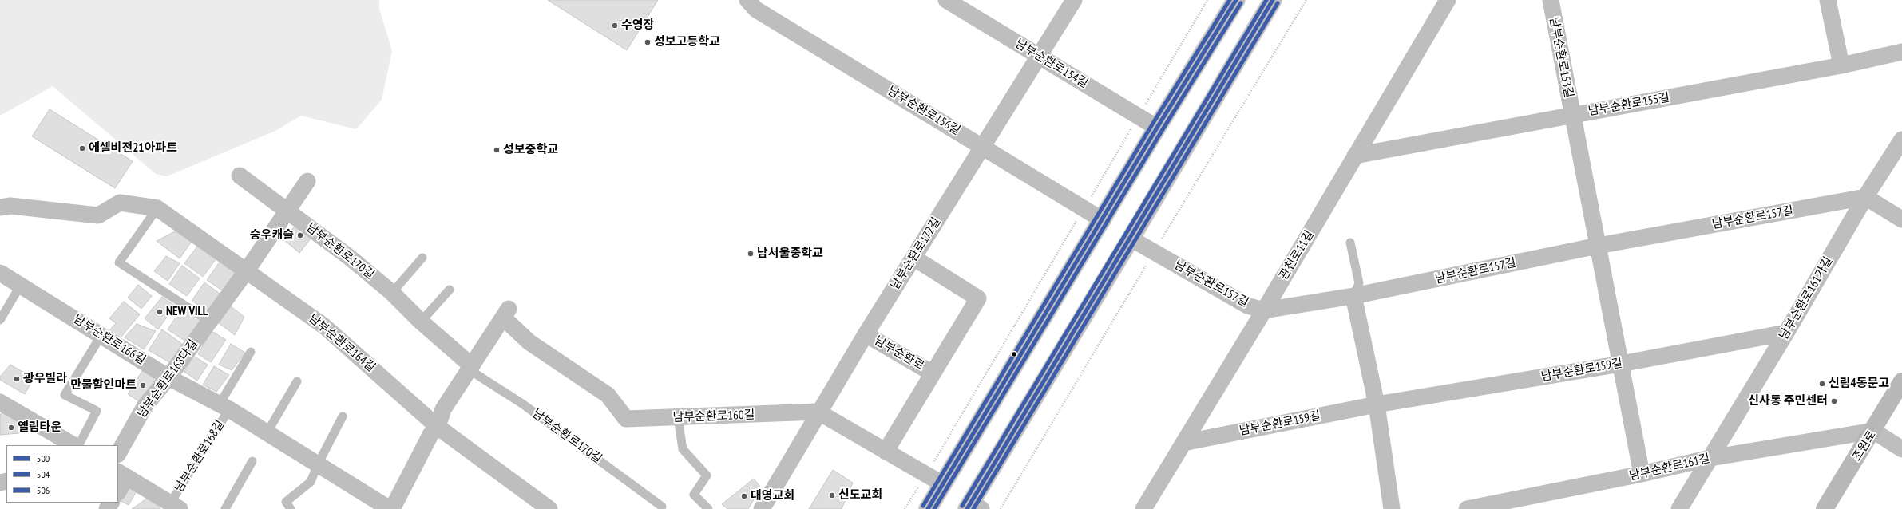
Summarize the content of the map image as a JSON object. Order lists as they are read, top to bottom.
{
  "streets": {
    "street": [
      "남부순환로153길",
      "남부순환로154길",
      "남부순환로155길",
      "남부순환로156길",
      "남부순환로157길",
      "남부순환로170길",
      "남부순환로172길",
      "관천로11길",
      "남부순환로161가길",
      "남부순환로166길",
      "남부순환로164길",
      "남부순환로",
      "남부순환로159길",
      "남부순환로168다길",
      "남부순환로160길",
      "조원로",
      "남부순환로168길",
      "남부순환로161길"
    ]
  },
  "crossings": [
    ["남부순환로153길", "남부순환로155길"],
    ["남부순환로154길", "남부순환로172길"],
    ["남부순환로155길", "관천로11길"],
    ["남부순환로156길", "남부순환로172길"],
    ["남부순환로157길", "관천로11길"],
    ["남부순환로157길", "남부순환로161가길"],
    ["남부순환로170길", "남부순환로168다길"],
    ["남부순환로170길", "남부순환로160길"],
    ["남부순환로172길", "남부순환로"],
    ["남부순환로172길", "남부순환로160길"],
    ["관천로11길", "남부순환로159길"],
    ["남부순환로161가길", "남부순환로159길"],
    ["남부순환로161가길", "남부순환로161길"],
    ["남부순환로166길", "남부순환로168다길"],
    ["남부순환로166길", "남부순환로168길"],
    ["남부순환로164길", "남부순환로168다길"],
    ["조원로", "남부순환로161길"]
  ],
  "places": [
    "수영장",
    "성보고등학교",
    "에셀비전21아파트",
    "성보중학교",
    "승우캐슬",
    "남서울중학교",
    "NEW VILL",
    "광우빌라",
    "신림4동문고",
    "만물할인마트",
    "신사동 주민센터",
    "옐림타운",
    "신도교회",
    "대영교회"
  ],
  "lines": ["transit line 500", "transit line 506", "transit line 504"],
  "legend": ["500", "504", "506"]
}
